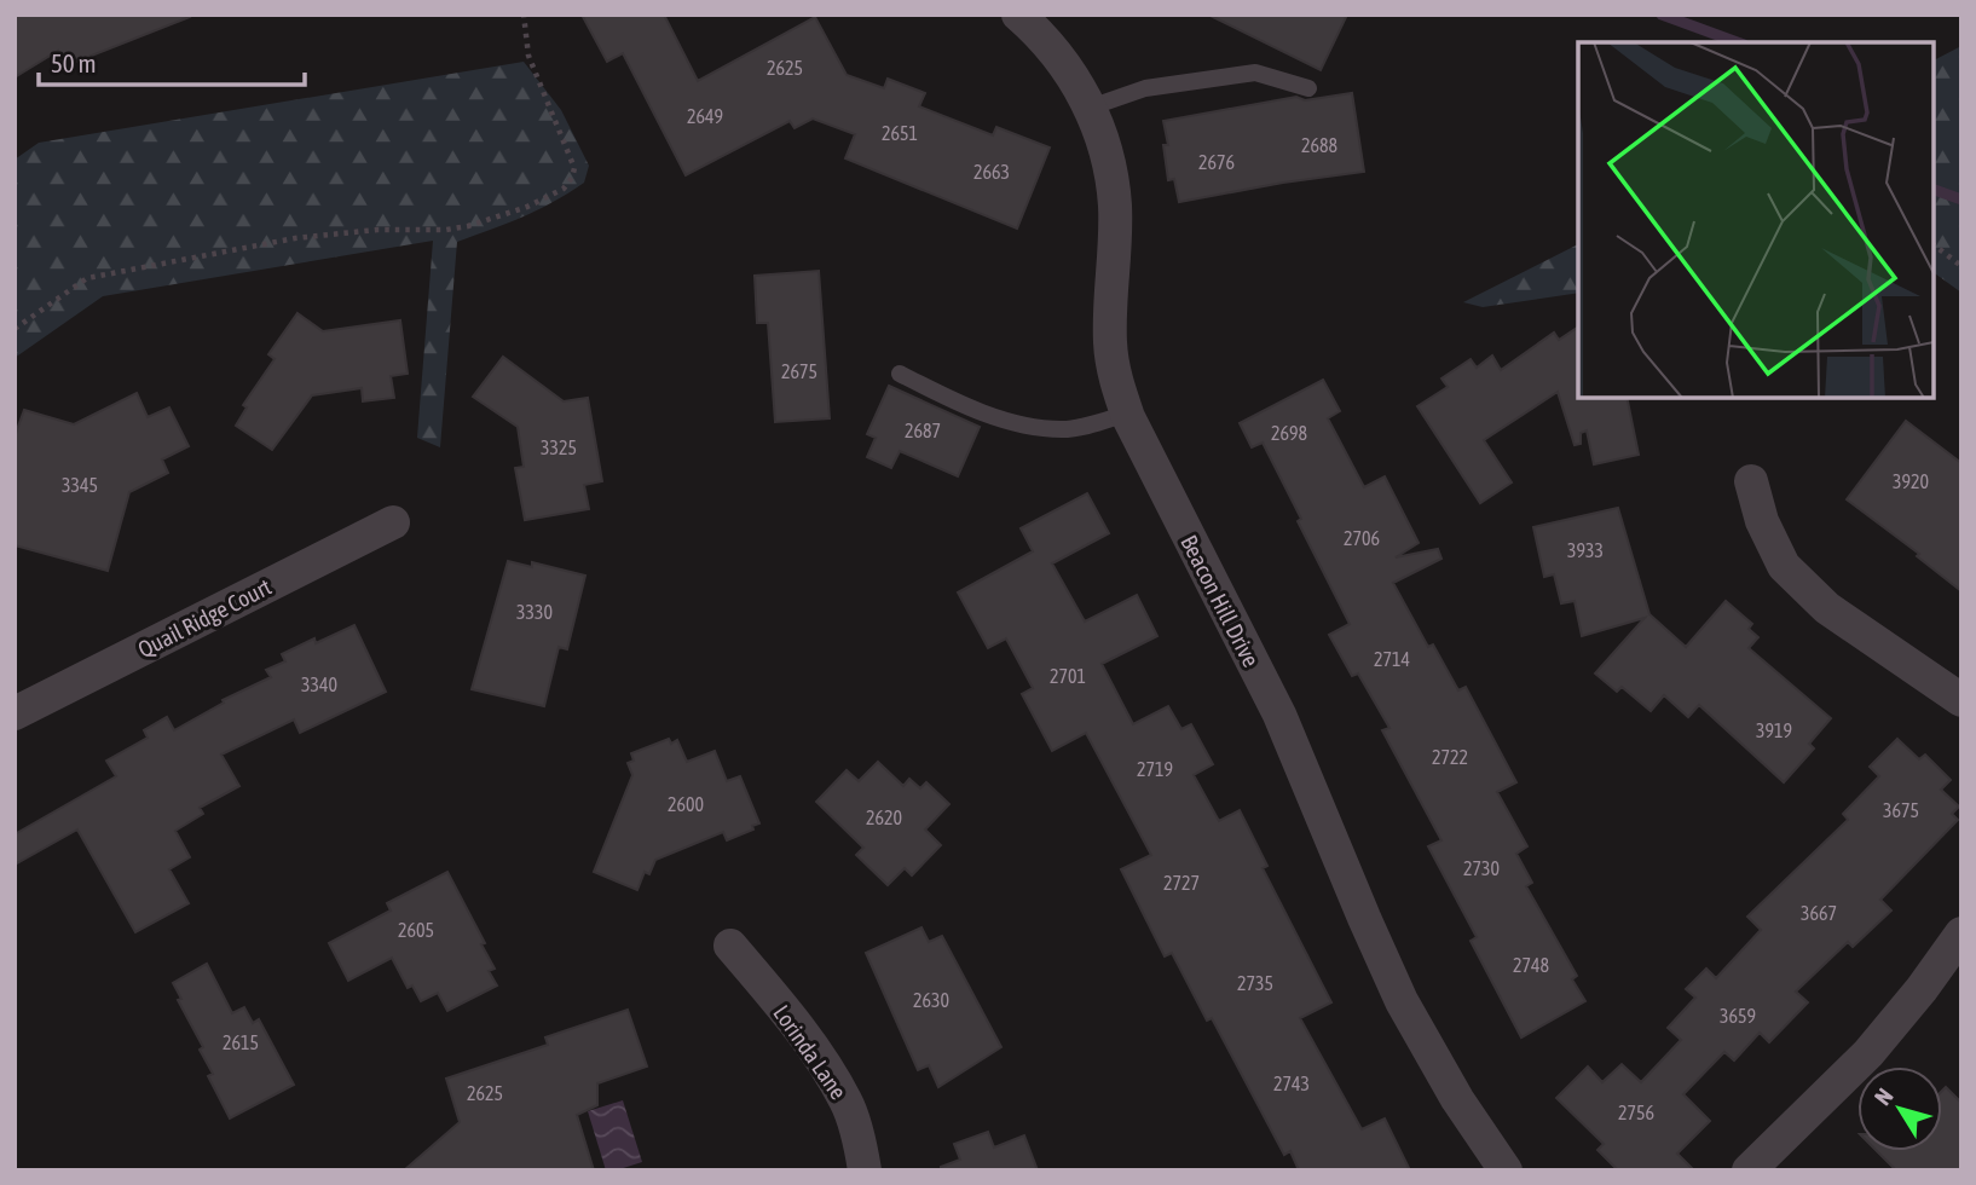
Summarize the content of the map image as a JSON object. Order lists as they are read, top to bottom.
{
  "streets": {
    "street": ["Beacon Hill Drive", "Quail Ridge Court", "Lorinda Lane"]
  },
  "house_numbers": [
    "2625",
    "2649",
    "2651",
    "2688",
    "2676",
    "2663",
    "2675",
    "2687",
    "2698",
    "3325",
    "3920",
    "3345",
    "2706",
    "3933",
    "3330",
    "2714",
    "2701",
    "3340",
    "3919",
    "2722",
    "2719",
    "2600",
    "3675",
    "2620",
    "2730",
    "2727",
    "3667",
    "2605",
    "2748",
    "2735",
    "2630",
    "3659",
    "2615",
    "2743",
    "2625",
    "2756"
  ],
  "scale_bar": "50 m",
  "north": "top left"
}
